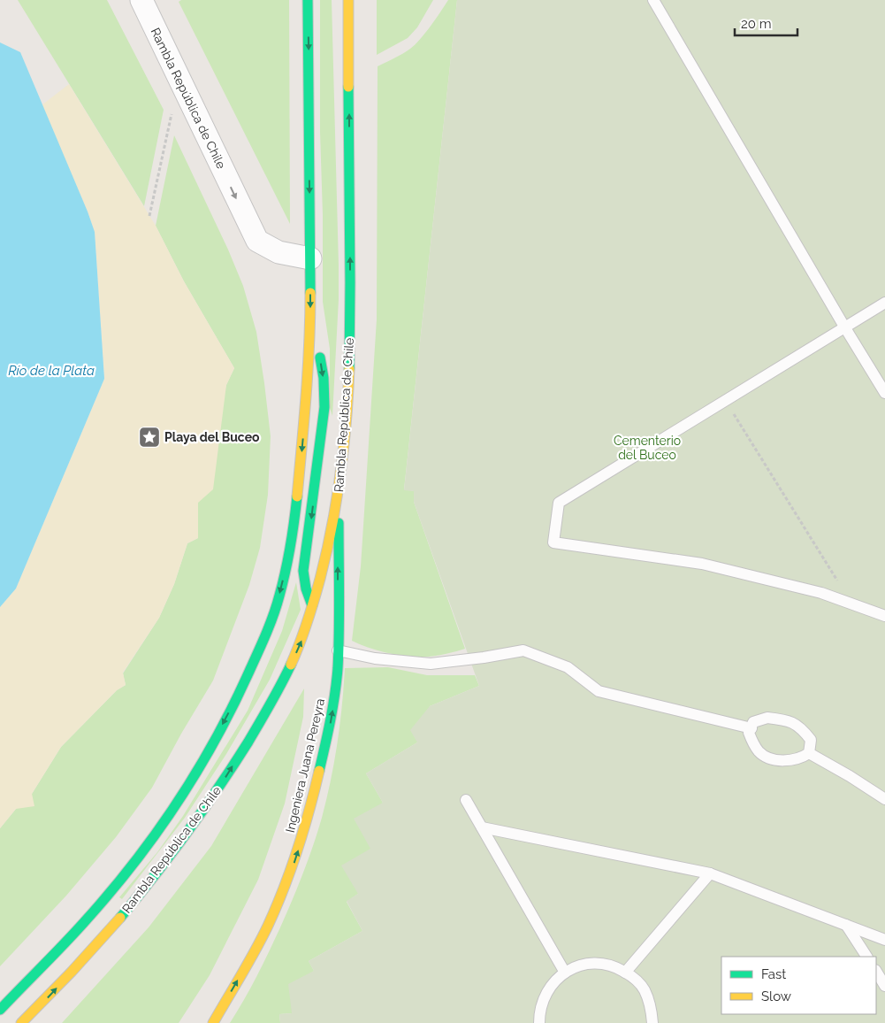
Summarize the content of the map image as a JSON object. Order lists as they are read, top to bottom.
{
  "streets": {
    "main road": ["Rambla República de Chile", "Ingeniera Juana Pereyra"]
  },
  "crossings": [
    ["Rambla República de Chile", "Ingeniera Juana Pereyra"]
  ],
  "water": ["Río de la Plata"],
  "parks": ["Cementerio del Buceo"],
  "places": {
    "place": ["Playa del Buceo"]
  },
  "legend": ["Fast", "Slow"],
  "scale_bar": "20 m"
}
